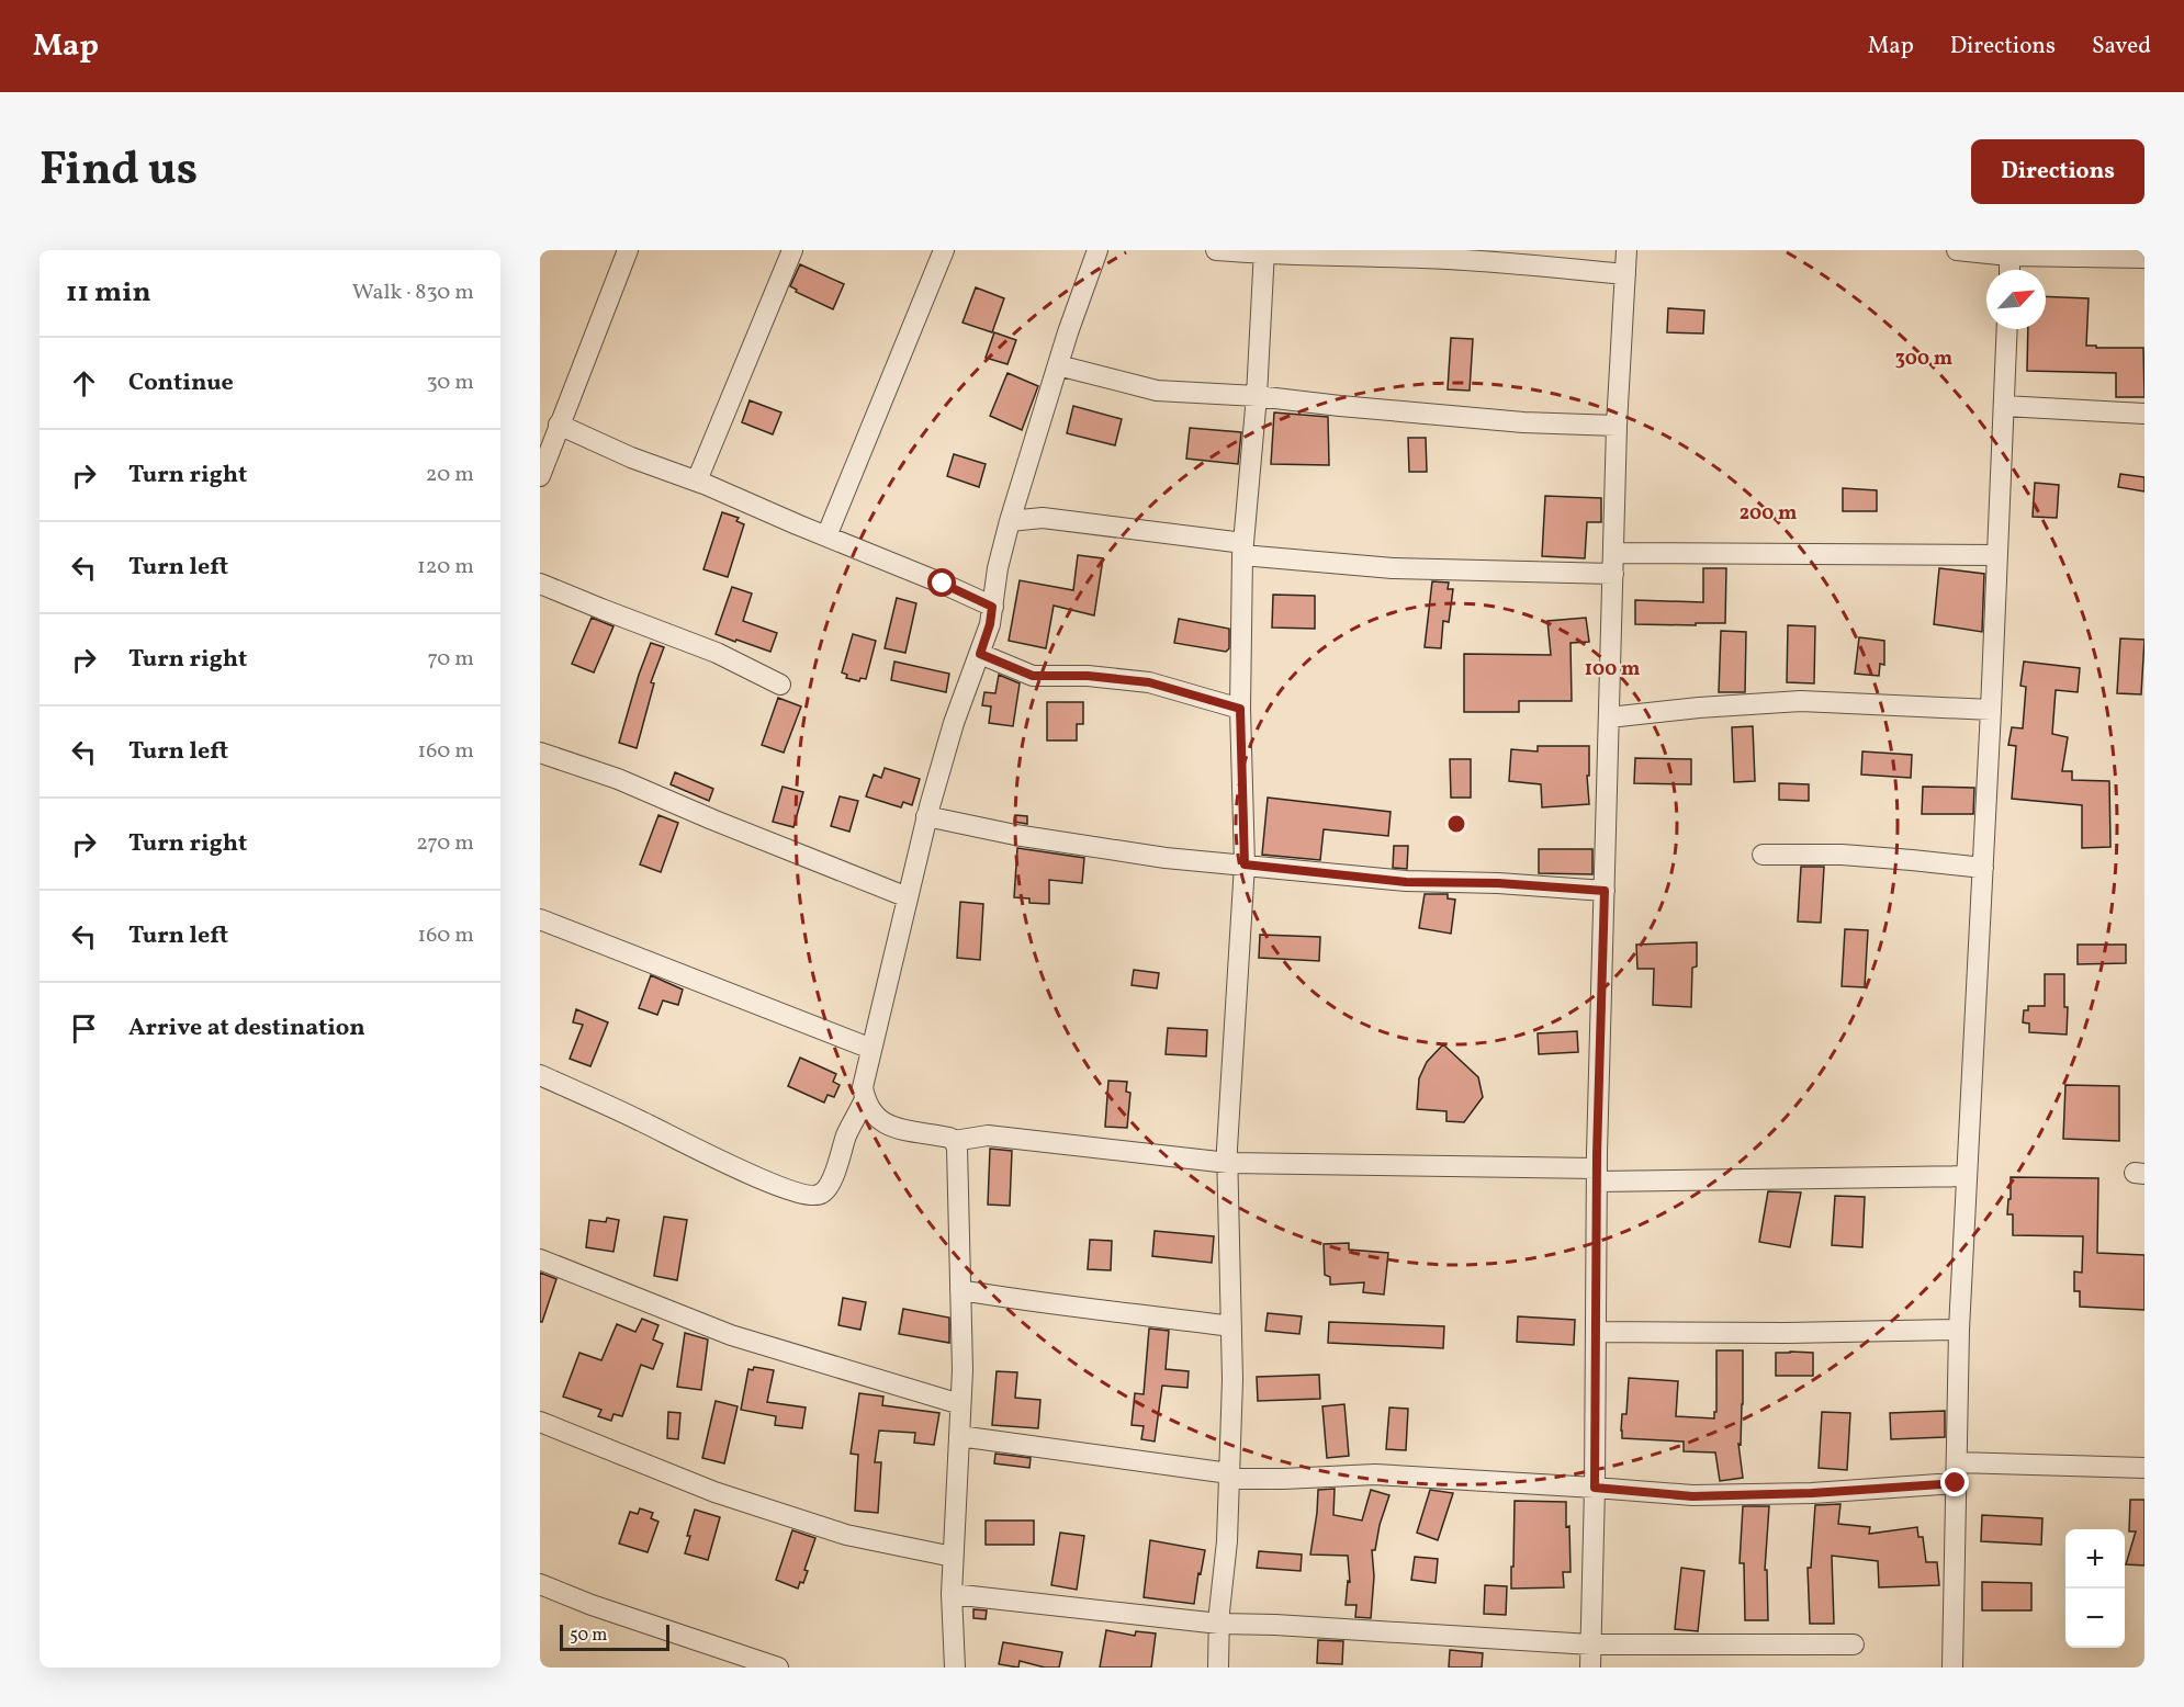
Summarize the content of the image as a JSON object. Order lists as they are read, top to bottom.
{
  "scale_bar": "50 m",
  "north": "top right",
  "page": {
    "header": "Map",
    "nav": ["Map", "Directions", "Saved"],
    "title": "Find us",
    "buttons": "Directions",
    "heading": ["11 min", "Walk · 830 m"],
    "list": [
      ["Continue", "30 m"],
      ["Turn right", "20 m"],
      ["Turn left", "120 m"],
      ["Turn right", "70 m"],
      ["Turn left", "160 m"],
      ["Turn right", "270 m"],
      ["Turn left", "160 m"],
      "Arrive at destination"
    ],
    "map_buttons": ["+", "−"],
    "scale": "50 m"
  },
  "rings": ["300 m", "200 m", "100 m"]
}
